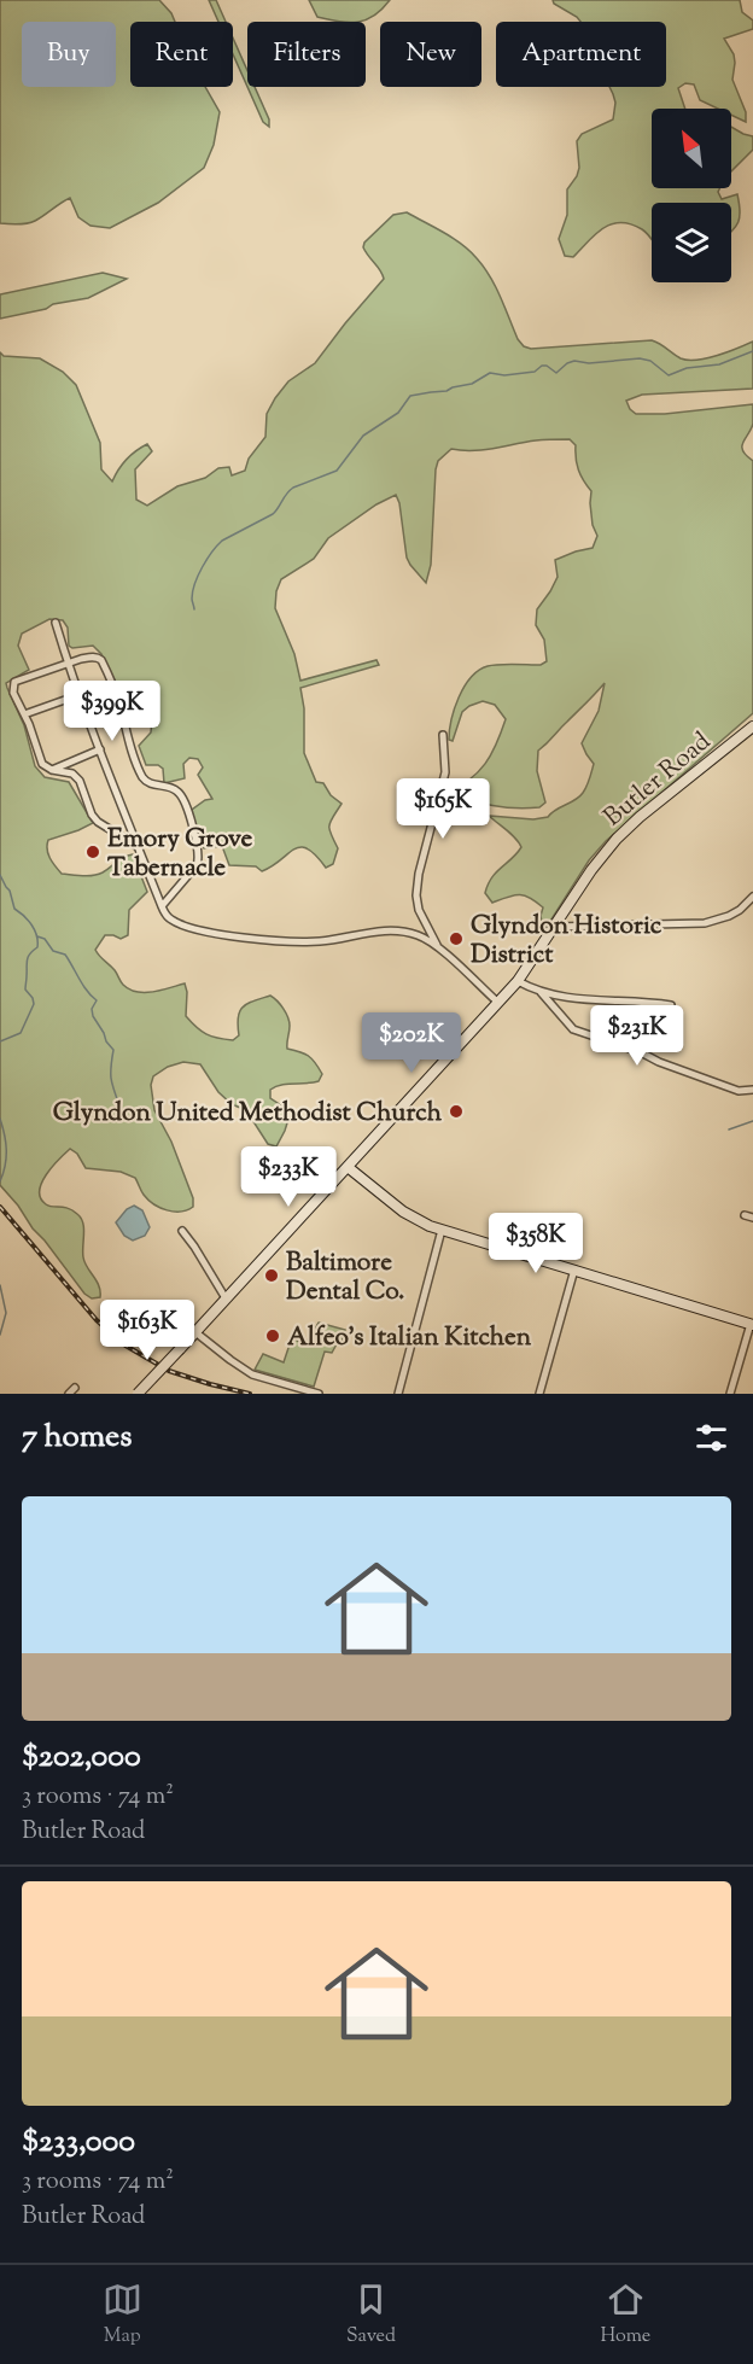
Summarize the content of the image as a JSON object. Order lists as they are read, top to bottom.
{
  "streets": {
    "main road": ["Butler Road"]
  },
  "places": [
    "Emory Grove Tabernacle",
    "Glyndon Historic District",
    "Glyndon United Methodist Church",
    "Baltimore Dental Co.",
    "Alfeo's Italian Kitchen"
  ],
  "north": "top left",
  "page": {
    "chip": [
      "Buy",
      "Rent",
      "Filters",
      "New",
      "Apartment"
    ],
    "price": [
      "$399K",
      "$165K",
      "$231K",
      "$202K",
      "$233K",
      "$358K",
      "$163K"
    ],
    "heading": "7 homes",
    "list": [
      {
        "name": "$202,000",
        "note": "3 rooms · 74 m² · Butler Road"
      },
      {
        "name": "$233,000",
        "note": "3 rooms · 74 m² · Butler Road"
      }
    ],
    "tabs": ["Map", "Saved", "Home"]
  }
}
